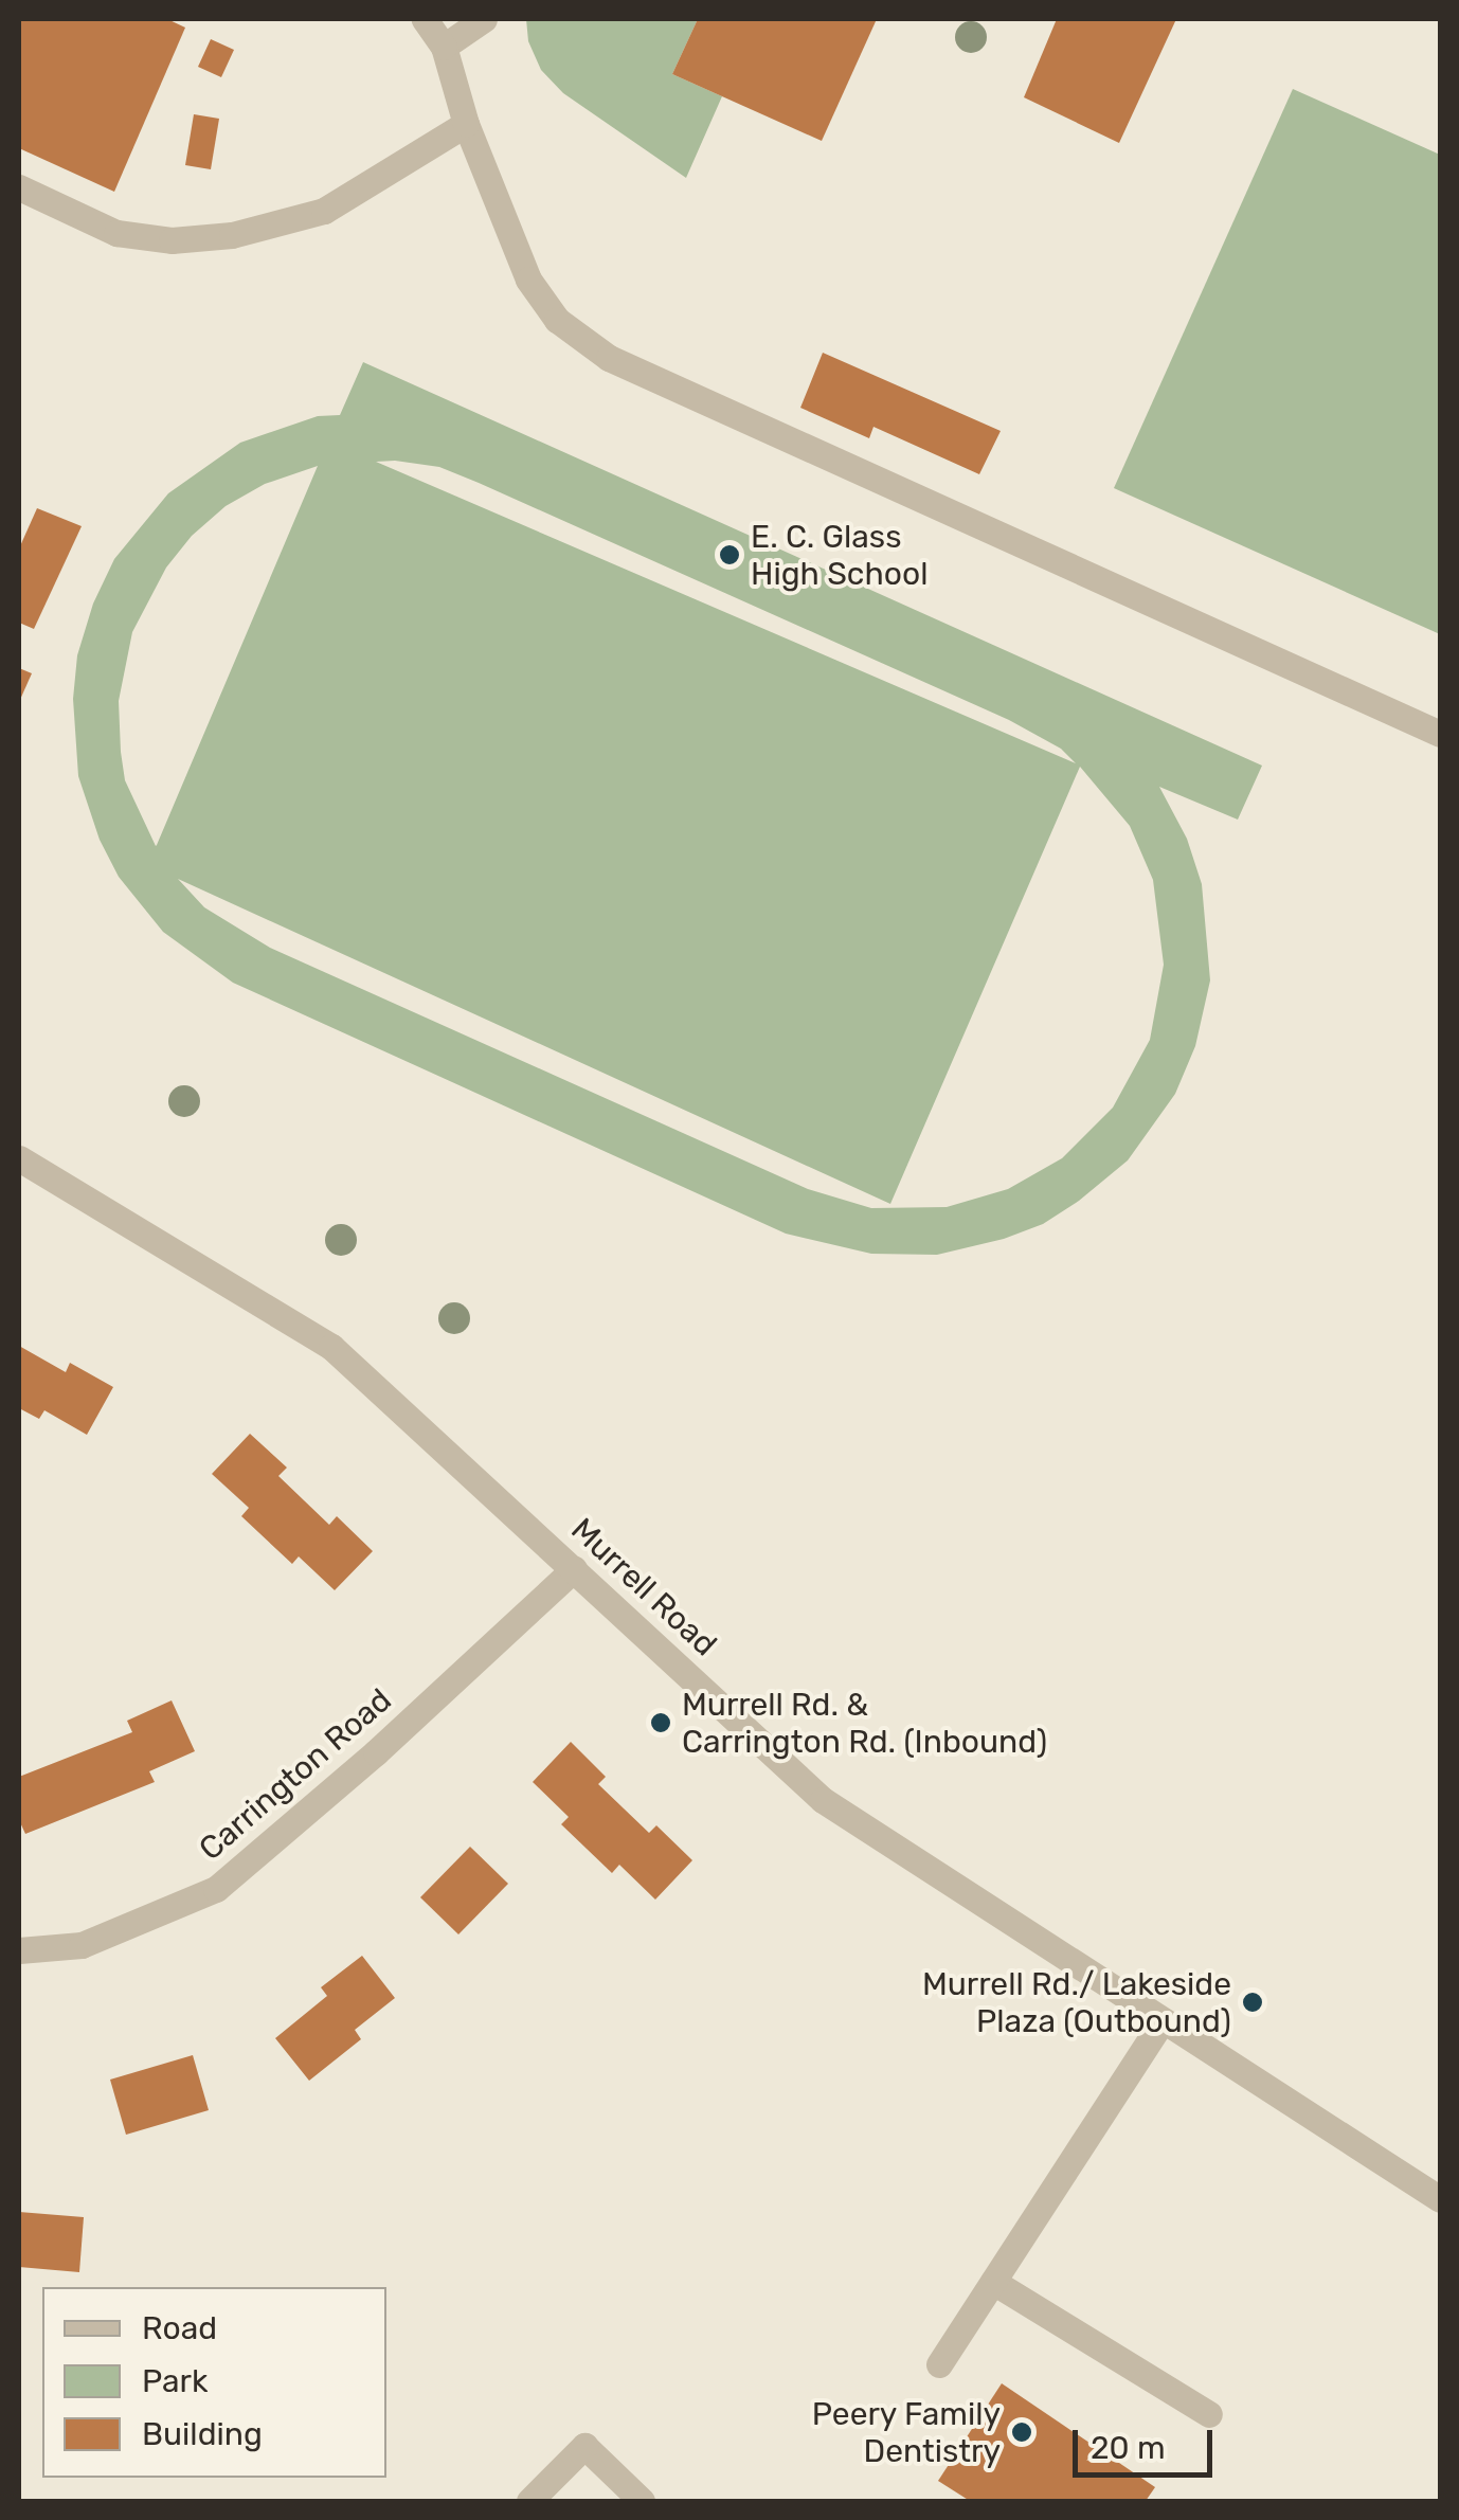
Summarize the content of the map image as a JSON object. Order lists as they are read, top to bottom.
{
  "streets": {
    "street": ["Murrell Road", "Carrington Road"]
  },
  "crossings": [
    ["Murrell Road", "Carrington Road"]
  ],
  "places": [
    "E. C. Glass High School",
    "Murrell Rd. & Carrington Rd. (Inbound)",
    "Murrell Rd./ Lakeside Plaza (Outbound)",
    "Peery Family Dentistry"
  ],
  "legend": ["Road", "Park", "Building"],
  "scale_bar": "20 m"
}
